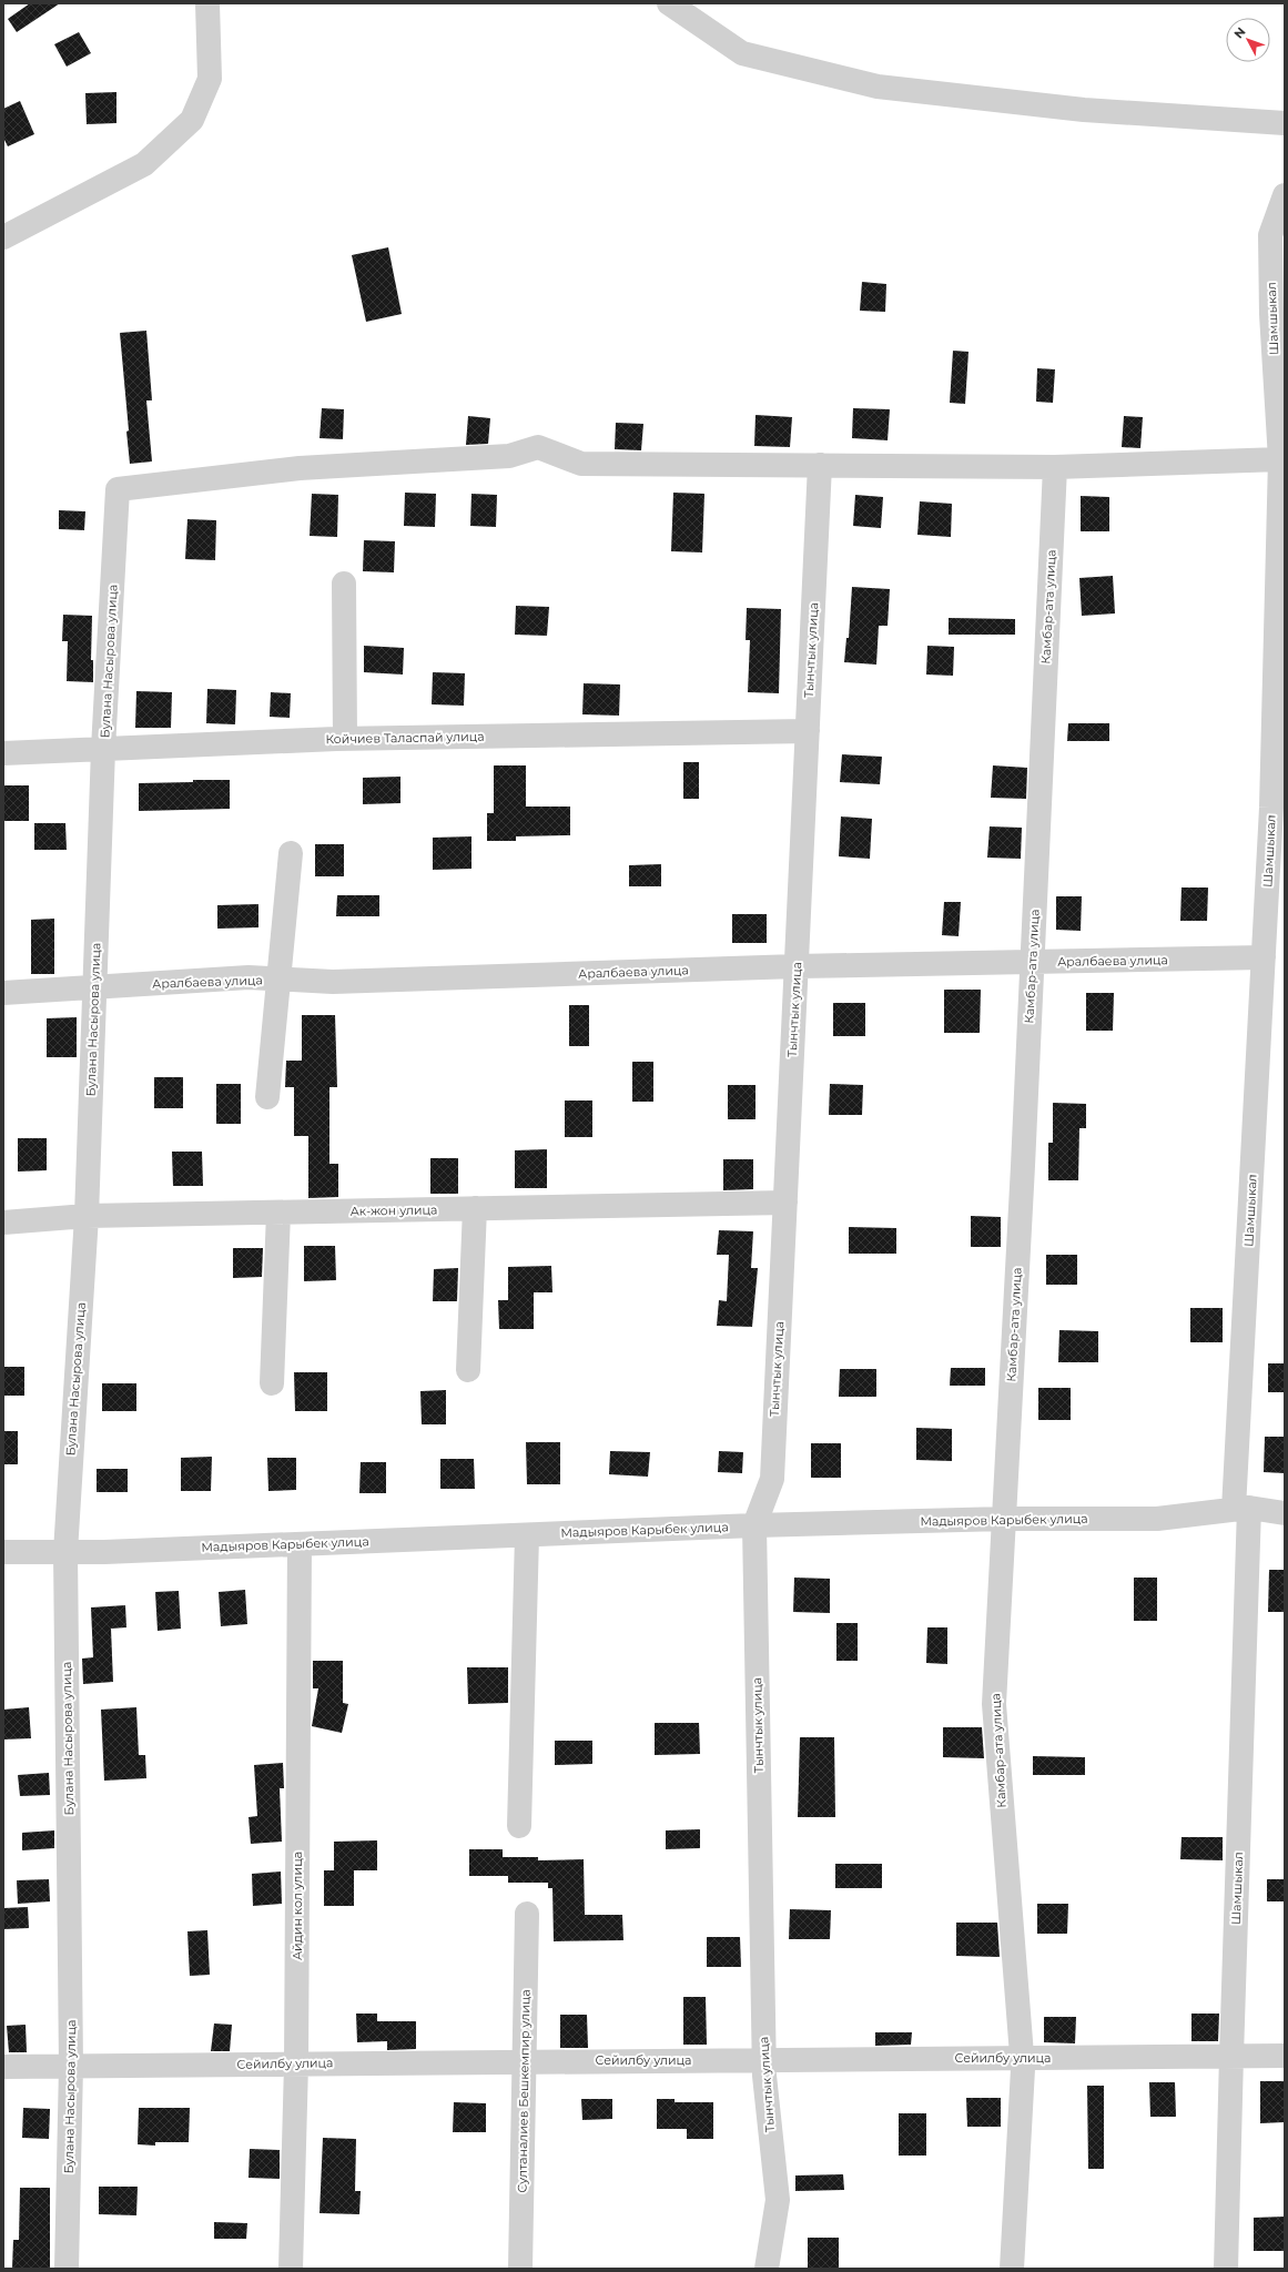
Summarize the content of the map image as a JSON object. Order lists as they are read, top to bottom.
{
  "streets": {
    "street": [
      "Шамшыкал",
      "Камбар-ата улица",
      "Тынчтык улица",
      "Булана Насырова улица",
      "Койчиев Таласпай улица",
      "Аралбаева улица",
      "Ак-жон улица",
      "Мадыяров Карыбек улица",
      "Айдин кол улица",
      "Сейилбу улица",
      "Султаналиев Бешкемпир улица"
    ]
  },
  "crossings": [
    ["Шамшыкал", "Аралбаева улица"],
    ["Шамшыкал", "Мадыяров Карыбек улица"],
    ["Шамшыкал", "Сейилбу улица"],
    ["Камбар-ата улица", "Аралбаева улица"],
    ["Камбар-ата улица", "Мадыяров Карыбек улица"],
    ["Камбар-ата улица", "Сейилбу улица"],
    ["Тынчтык улица", "Булана Насырова улица"],
    ["Тынчтык улица", "Койчиев Таласпай улица"],
    ["Тынчтык улица", "Аралбаева улица"],
    ["Тынчтык улица", "Ак-жон улица"],
    ["Тынчтык улица", "Мадыяров Карыбек улица"],
    ["Тынчтык улица", "Сейилбу улица"],
    ["Булана Насырова улица", "Койчиев Таласпай улица"],
    ["Булана Насырова улица", "Аралбаева улица"],
    ["Булана Насырова улица", "Ак-жон улица"],
    ["Булана Насырова улица", "Мадыяров Карыбек улица"],
    ["Булана Насырова улица", "Сейилбу улица"],
    ["Мадыяров Карыбек улица", "Айдин кол улица"],
    ["Айдин кол улица", "Сейилбу улица"],
    ["Сейилбу улица", "Султаналиев Бешкемпир улица"]
  ],
  "north": "top left"
}
